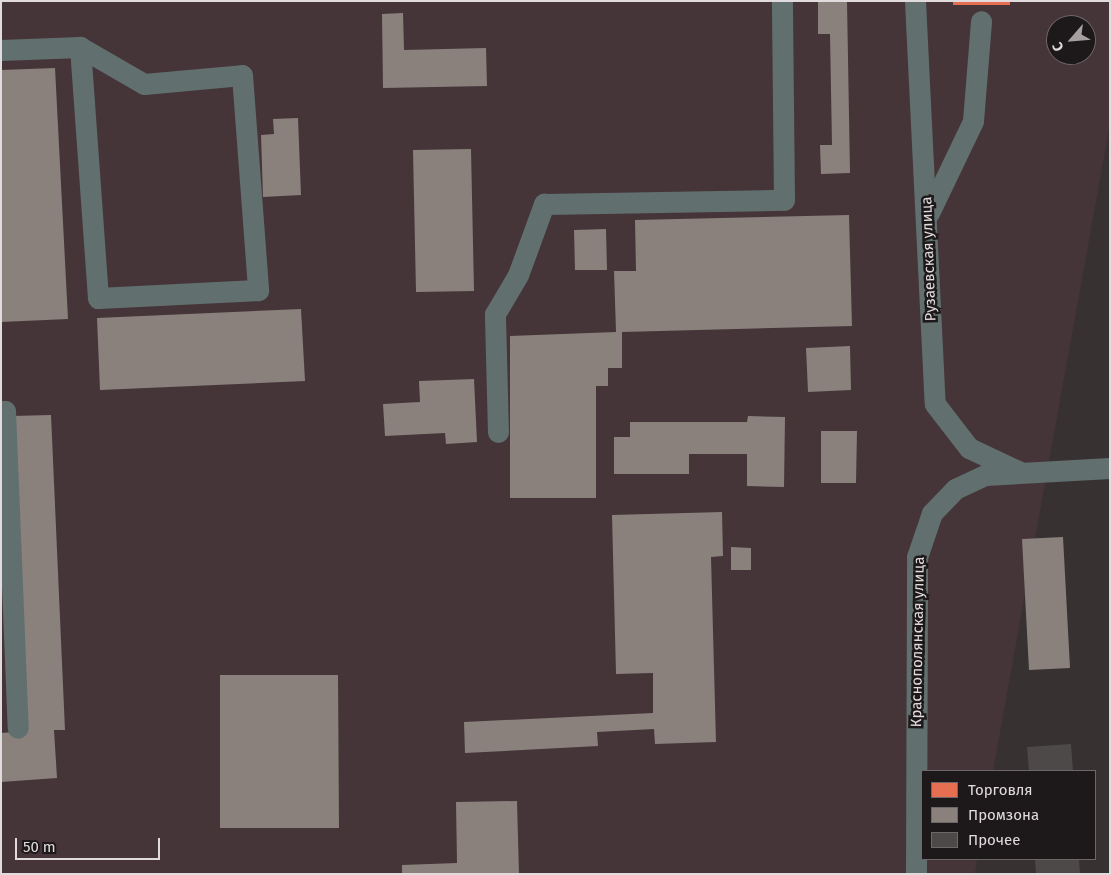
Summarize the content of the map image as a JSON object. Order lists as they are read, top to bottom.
{
  "streets": {
    "street": ["Рузаевская улица", "Краснополянская улица"]
  },
  "crossings": [
    ["Рузаевская улица", "Краснополянская улица"]
  ],
  "legend": ["Торговля", "Промзона", "Прочее"],
  "scale_bar": "50 m",
  "north": "bottom left"
}
